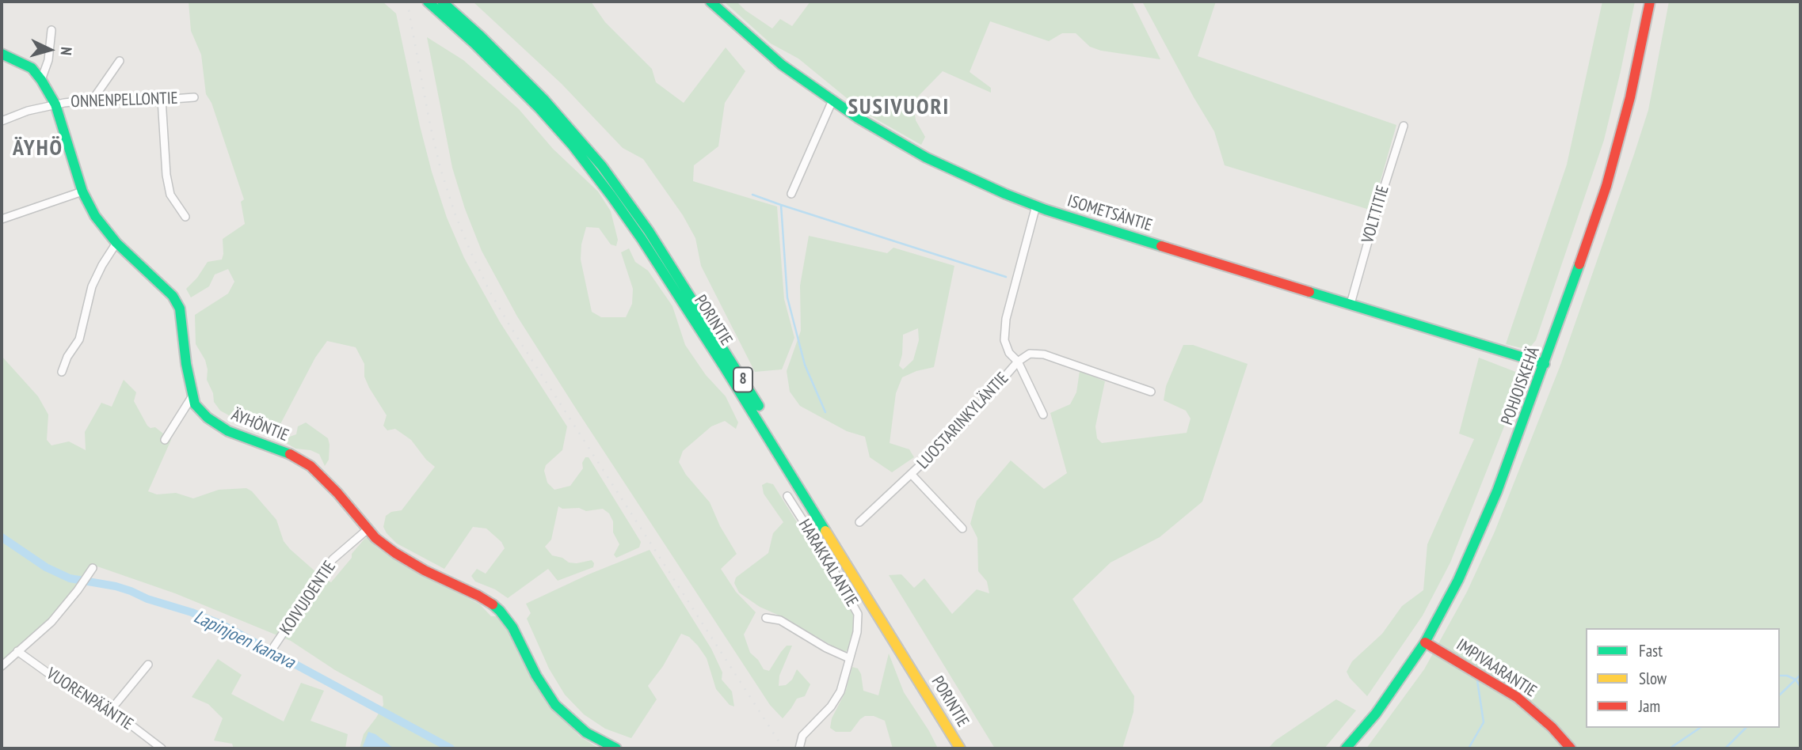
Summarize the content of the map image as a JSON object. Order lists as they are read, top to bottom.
{
  "streets": {
    "main road": [
      "ISOMETSÄNTIE",
      "PORINTIE",
      "8",
      "POHJOISKEHÄ",
      "ÄYHÖNTIE",
      "IMPIVAARANTIE"
    ],
    "street": [
      "ONNENPELLONTIE",
      "VOLTTITIE",
      "LUOSTARINKYLÄNTIE",
      "HARAKKALANTIE",
      "KOIVUJOENTIE",
      "VUORENPÄÄNTIE"
    ]
  },
  "crossings": [
    ["ISOMETSÄNTIE", "VOLTTITIE"],
    ["ISOMETSÄNTIE", "POHJOISKEHÄ"],
    ["ISOMETSÄNTIE", "LUOSTARINKYLÄNTIE"],
    ["POHJOISKEHÄ", "IMPIVAARANTIE"],
    ["ÄYHÖNTIE", "KOIVUJOENTIE"]
  ],
  "districts": ["SUSIVUORI", "ÄYHÖ"],
  "water": ["Lapinjoen kanava"],
  "legend": ["Fast", "Slow", "Jam"],
  "north": "right"
}
